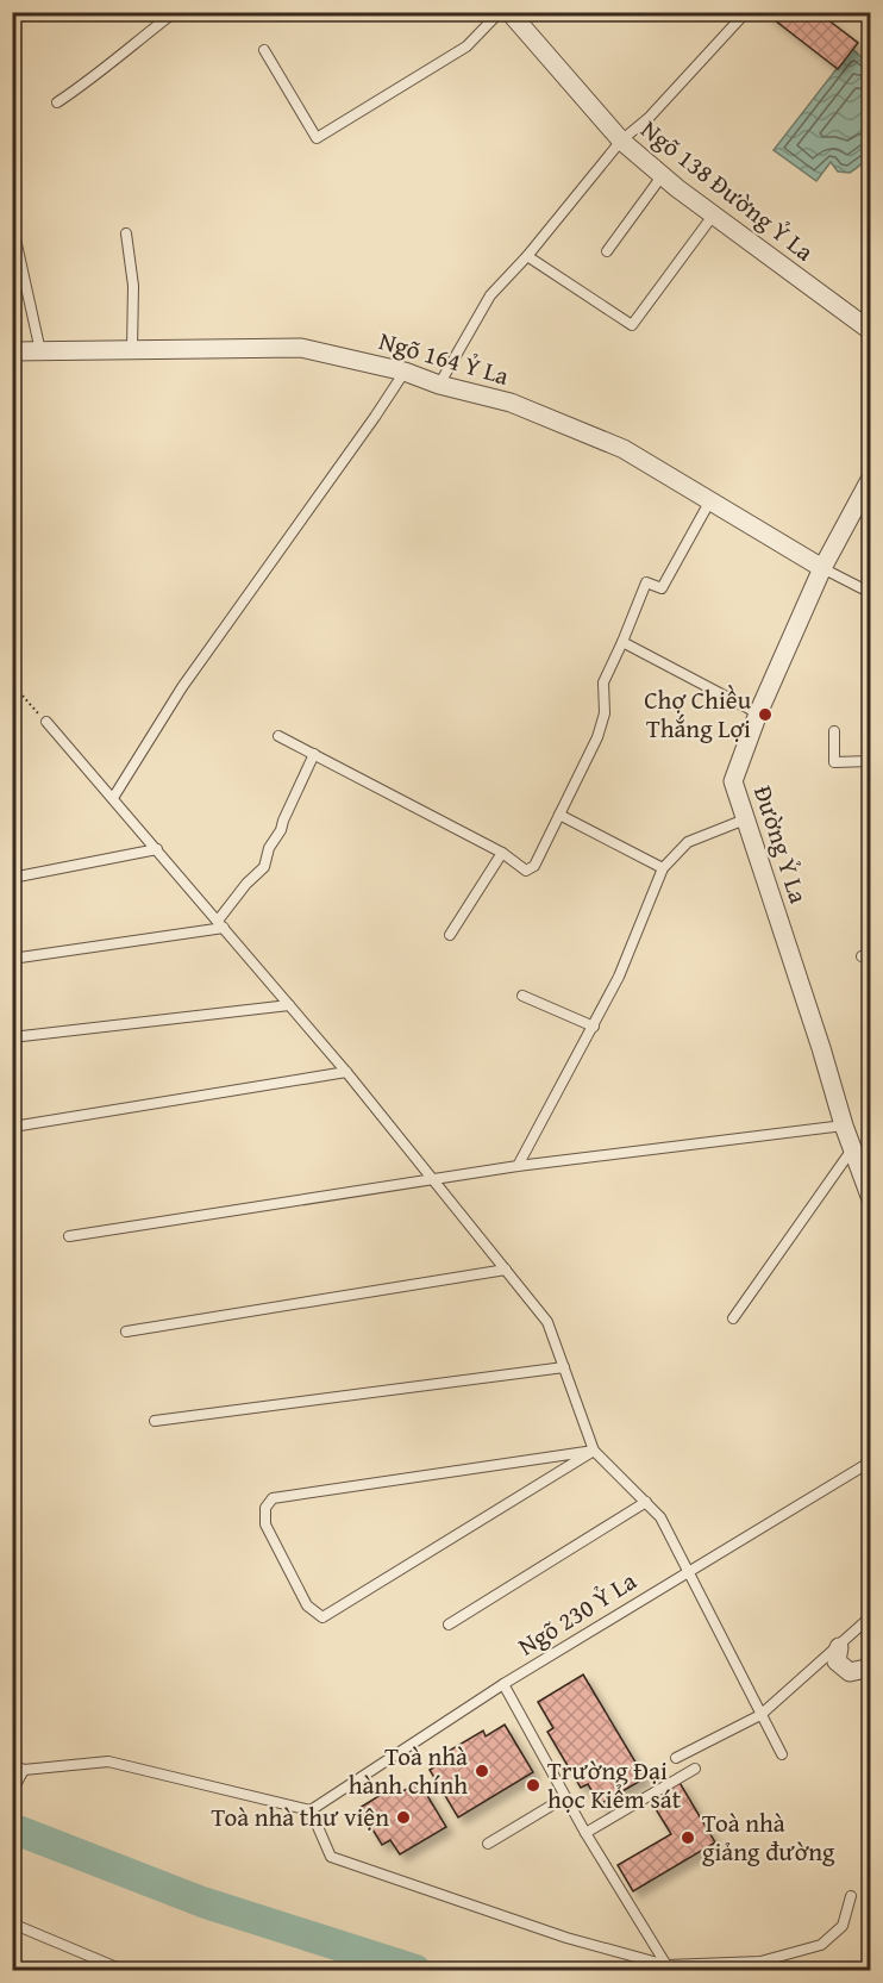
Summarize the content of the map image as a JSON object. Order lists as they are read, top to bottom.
{
  "streets": {
    "street": ["Ngõ 138 Đường Ỷ La", "Ngõ 164 Ỷ La", "Đường Ỷ La"],
    "lane": ["Ngõ 230 Ỷ La"]
  },
  "crossings": [
    ["Ngõ 164 Ỷ La", "Đường Ỷ La"]
  ],
  "places": [
    "Chợ Chiều Thắng Lợi",
    "Toà nhà hành chính",
    "Trường Đại học Kiểm sát",
    "Toà nhà thư viện",
    "Toà nhà giảng đường"
  ]
}
